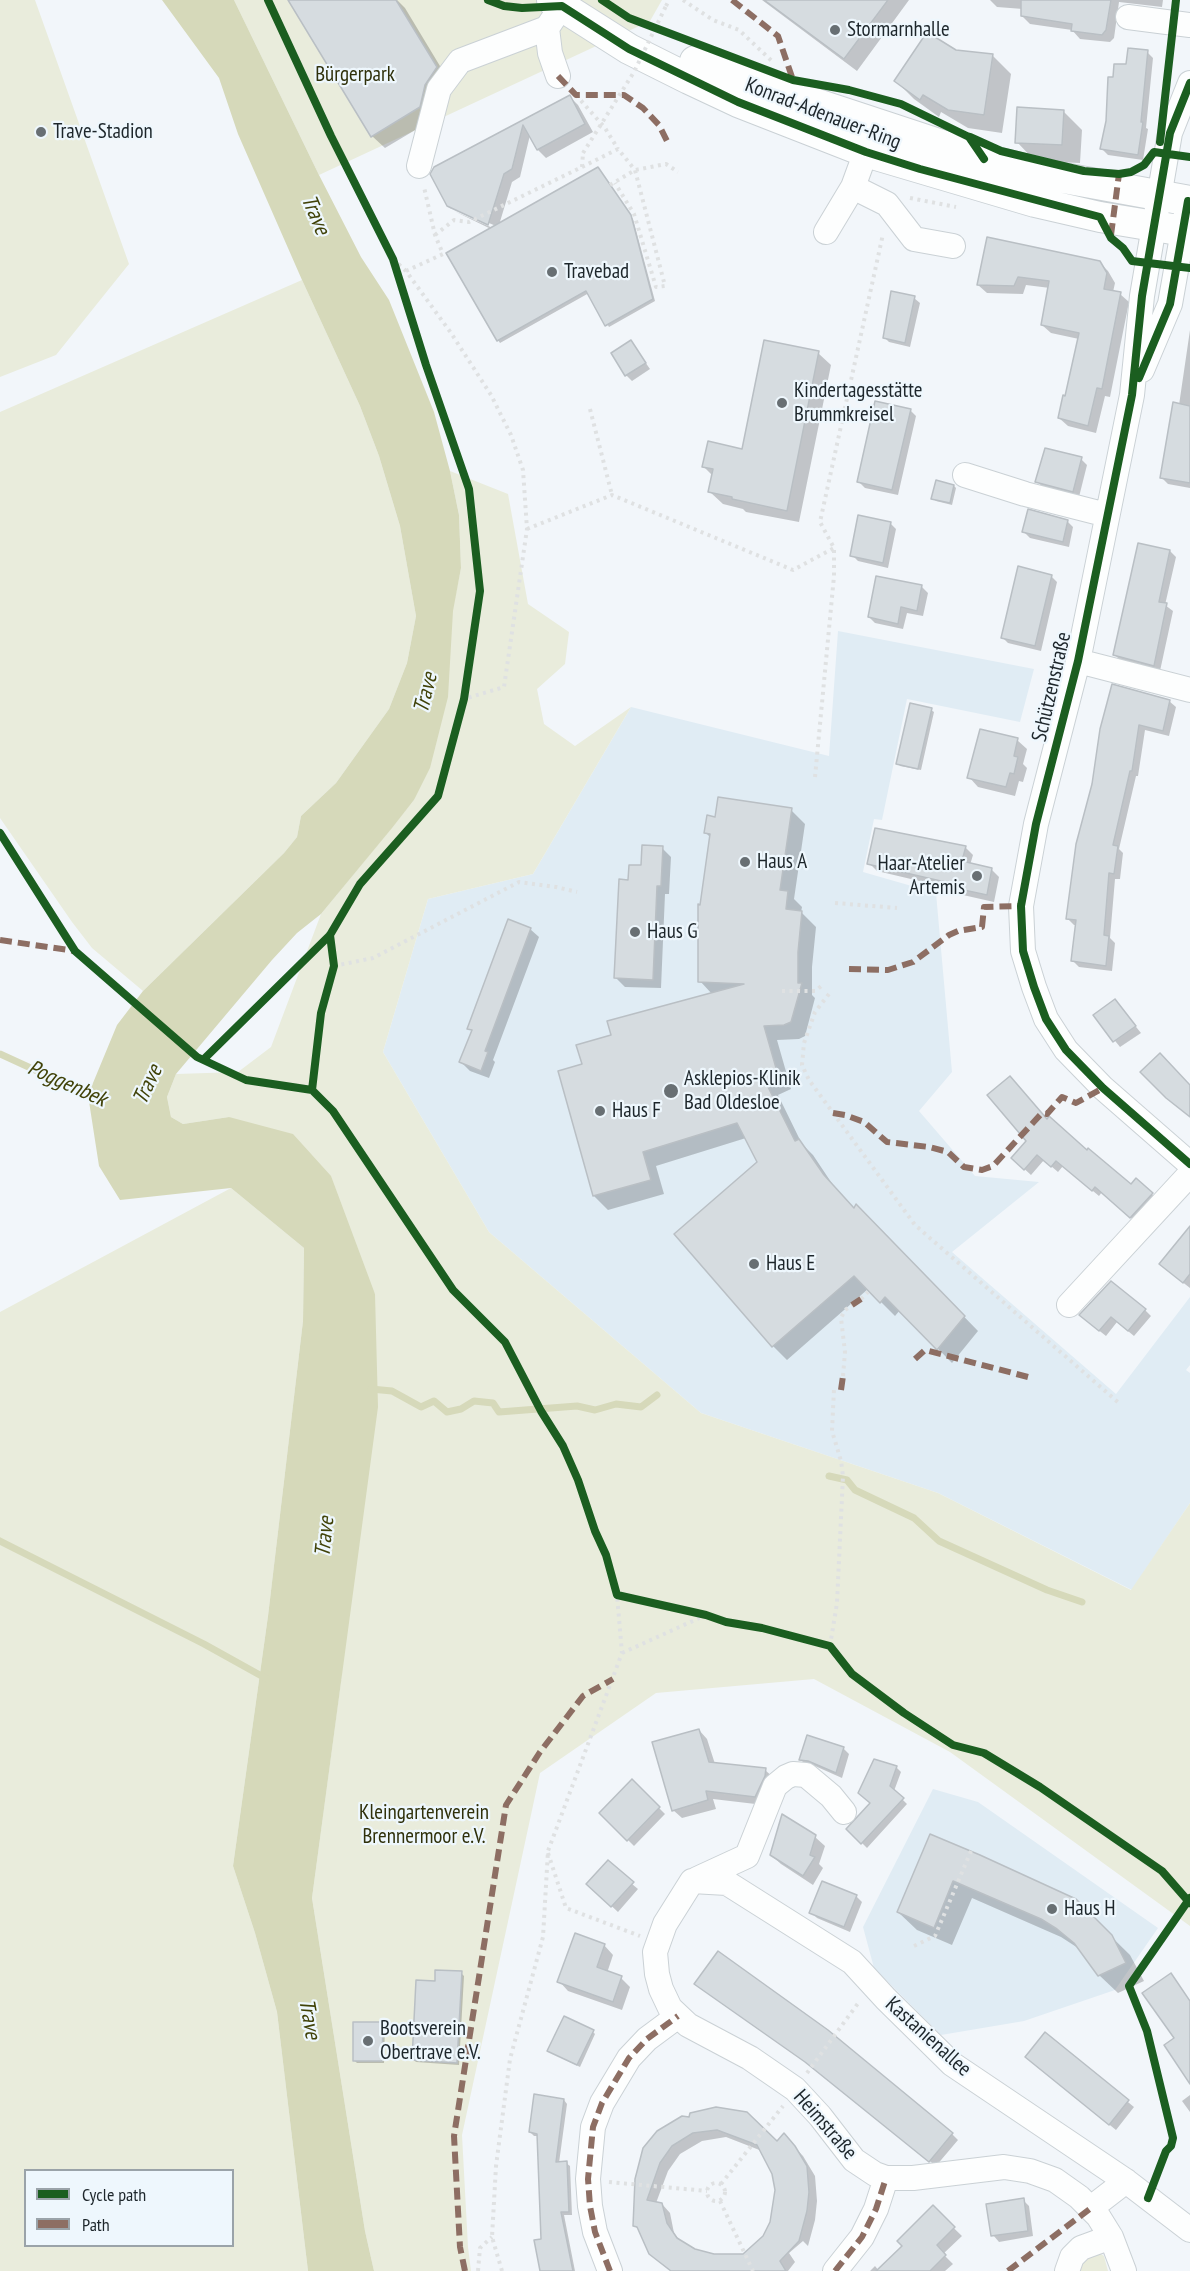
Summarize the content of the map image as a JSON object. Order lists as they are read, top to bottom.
{
  "streets": {
    "main road": ["Konrad-Adenauer-Ring"],
    "street": ["Schützenstraße", "Kastanienallee", "Heimstraße"]
  },
  "crossings": [
    ["Konrad-Adenauer-Ring", "Schützenstraße"],
    ["Kastanienallee", "Heimstraße"]
  ],
  "water": ["Trave", "Poggenbek"],
  "parks": ["Bürgerpark", "Kleingartenverein Brennermoor e.V."],
  "places": [
    "Stormarnhalle",
    "Trave-Stadion",
    "Travebad",
    "Kindertagesstätte Brummkreisel",
    "Haus A",
    "Haar-Atelier Artemis",
    "Haus G",
    "Asklepios-Klinik Bad Oldesloe",
    "Haus F",
    "Haus E",
    "Haus H",
    "Bootsverein Obertrave e.V."
  ],
  "legend": ["Cycle path", "Path"]
}
